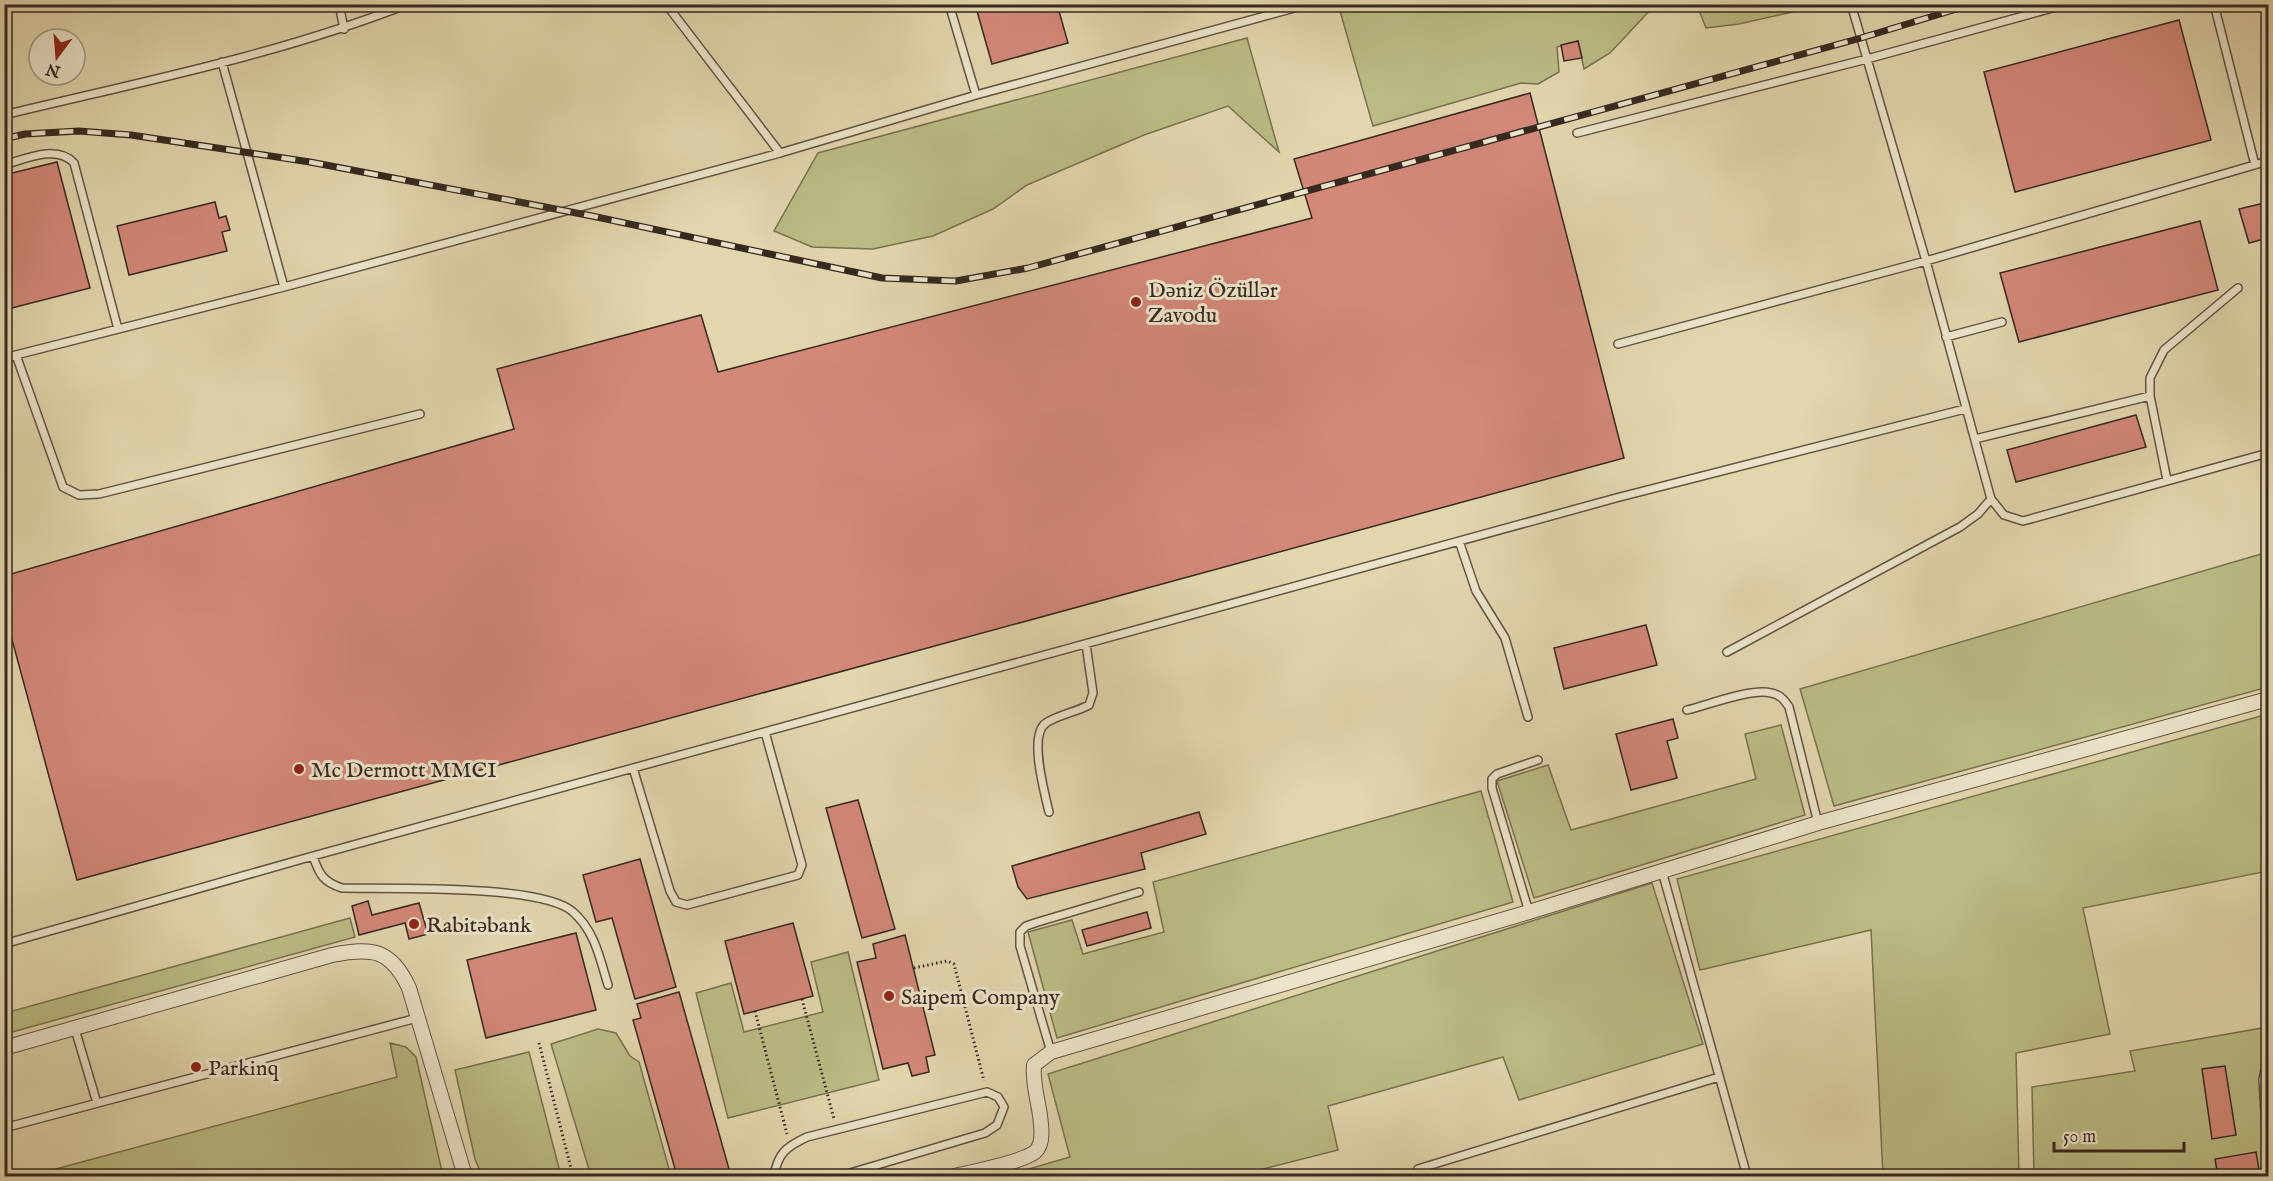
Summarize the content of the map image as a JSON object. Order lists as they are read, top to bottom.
{
  "places": [
    "Dəniz Özüllər Zavodu",
    "Mc Dermott MMCI",
    "Rabitəbank",
    "Saipem Company",
    "Parkinq"
  ],
  "scale_bar": "50 m",
  "north": "bottom"
}
